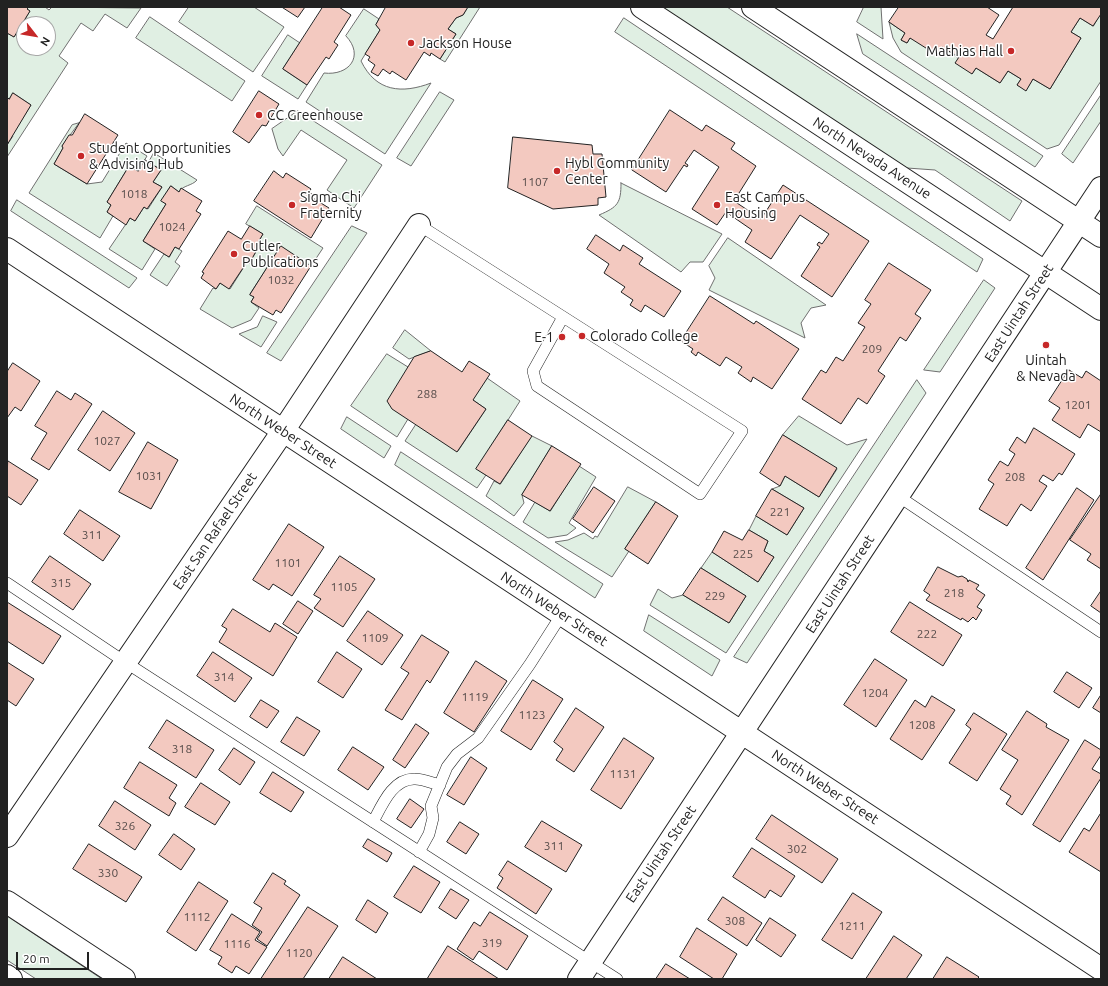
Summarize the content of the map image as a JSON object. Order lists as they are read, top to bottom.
{
  "streets": {
    "street": [
      "North Nevada Avenue",
      "East Uintah Street",
      "North Weber Street",
      "East San Rafael Street"
    ]
  },
  "crossings": [
    ["North Nevada Avenue", "East Uintah Street"],
    ["East Uintah Street", "North Weber Street"],
    ["North Weber Street", "East San Rafael Street"]
  ],
  "places": [
    "Jackson House",
    "Mathias Hall",
    "CC Greenhouse",
    "Student Opportunities & Advising Hub",
    "Hybl Community Center",
    "Sigma Chi Fraternity",
    "East Campus Housing",
    "Cutler Publications",
    "Colorado College",
    "E-1",
    "Uintah & Nevada"
  ],
  "house_numbers": [
    "1107",
    "1018",
    "1024",
    "1032",
    "209",
    "288",
    "1201",
    "1027",
    "1031",
    "208",
    "221",
    "311",
    "225",
    "1101",
    "315",
    "1105",
    "218",
    "229",
    "222",
    "1109",
    "314",
    "1204",
    "1119",
    "1123",
    "1208",
    "318",
    "1131",
    "326",
    "311",
    "302",
    "330",
    "1112",
    "308",
    "1211",
    "319",
    "1116",
    "1120"
  ],
  "scale_bar": "20 m",
  "north": "bottom right"
}
